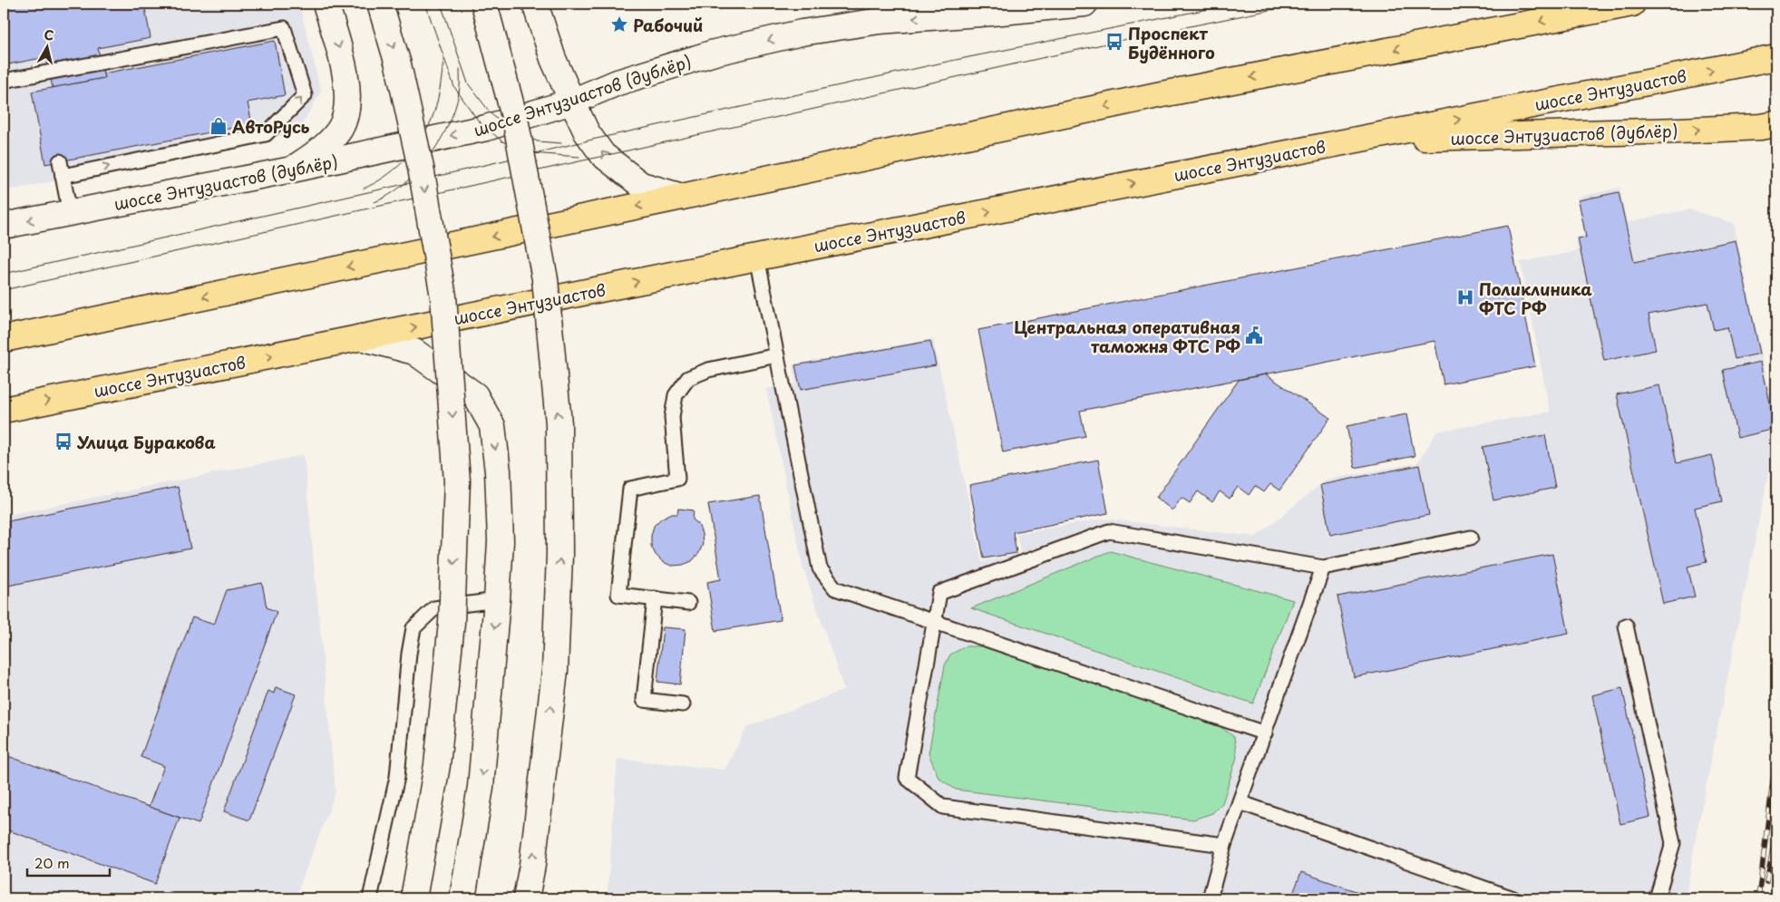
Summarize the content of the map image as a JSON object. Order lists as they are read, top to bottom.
{
  "streets": {
    "main road": ["шоссе Энтузиастов", "шоссе Энтузиастов (дублёр)"]
  },
  "crossings": [
    ["шоссе Энтузиастов", "шоссе Энтузиастов (дублёр)"]
  ],
  "places": {
    "place": ["Рабочий"],
    "bus stop": ["Проспект Будённого", "Улица Буракова"],
    "shop": ["АвтоРусь"],
    "hospital": ["Поликлиника ФТС РФ"],
    "public building": ["Центральная оперативная таможня ФТС РФ"]
  },
  "scale_bar": "20 m",
  "north": "top"
}
